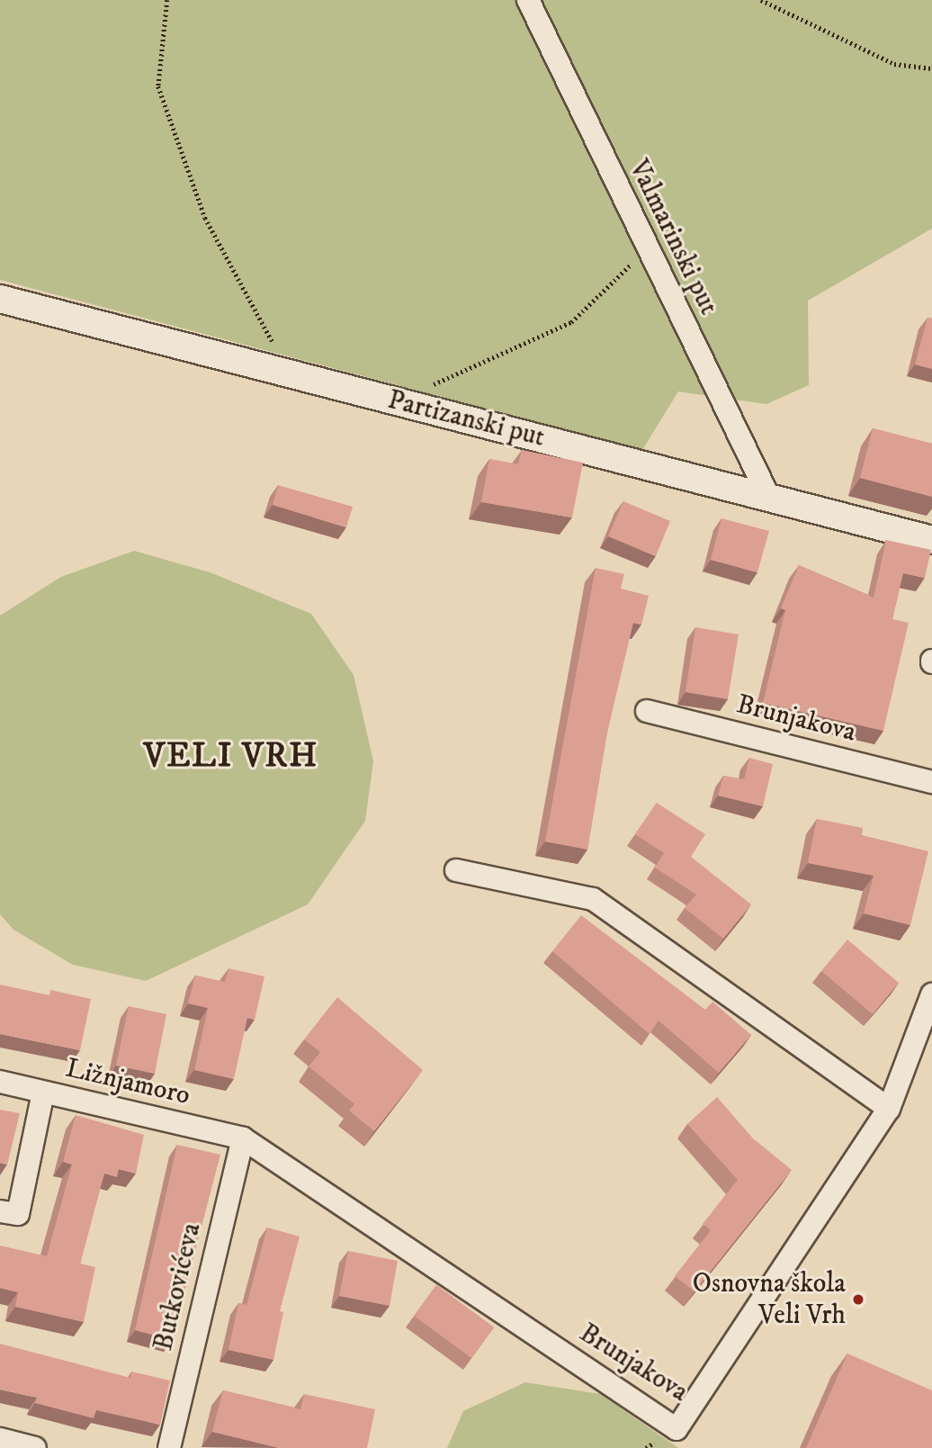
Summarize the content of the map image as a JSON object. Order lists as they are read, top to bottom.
{
  "streets": {
    "street": [
      "Valmarinski put",
      "Partizanski put",
      "Brunjakova",
      "Ližnjamoro",
      "Butkovićeva"
    ]
  },
  "crossings": [
    ["Valmarinski put", "Partizanski put"],
    ["Brunjakova", "Ližnjamoro"],
    ["Brunjakova", "Butkovićeva"],
    ["Ližnjamoro", "Butkovićeva"]
  ],
  "districts": ["VELI VRH"],
  "places": ["Osnovna škola Veli Vrh"]
}
